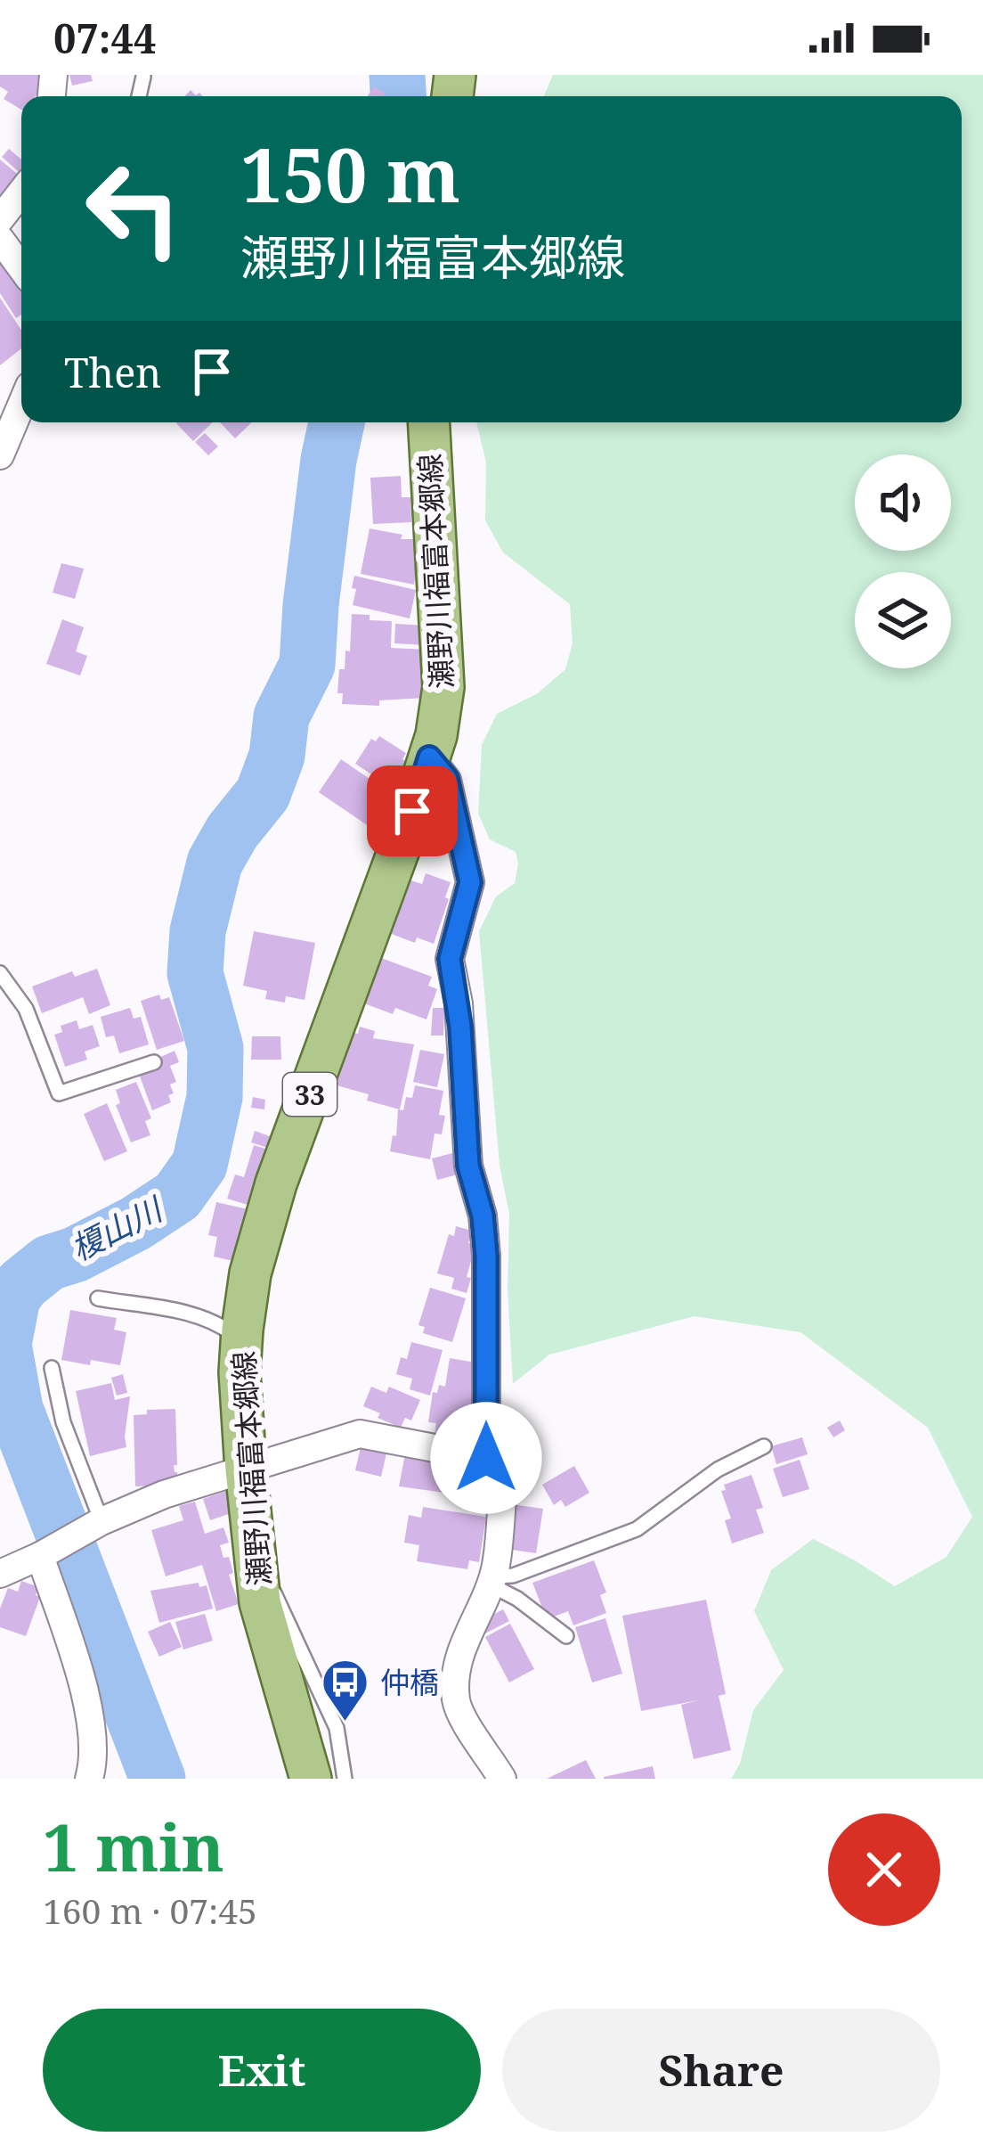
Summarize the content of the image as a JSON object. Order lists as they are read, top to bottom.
{
  "streets": {
    "main road": ["瀬野川福富本郷線", "33"]
  },
  "water": ["榎山川"],
  "places": {
    "bus stop": ["仲橋"]
  },
  "page": {
    "status": "07:44",
    "turn": ["150 m", "瀬野川福富本郷線"],
    "then": "Then",
    "heading": ["1 min", "160 m · 07:45"],
    "buttons": ["Exit", "Share"]
  }
}
